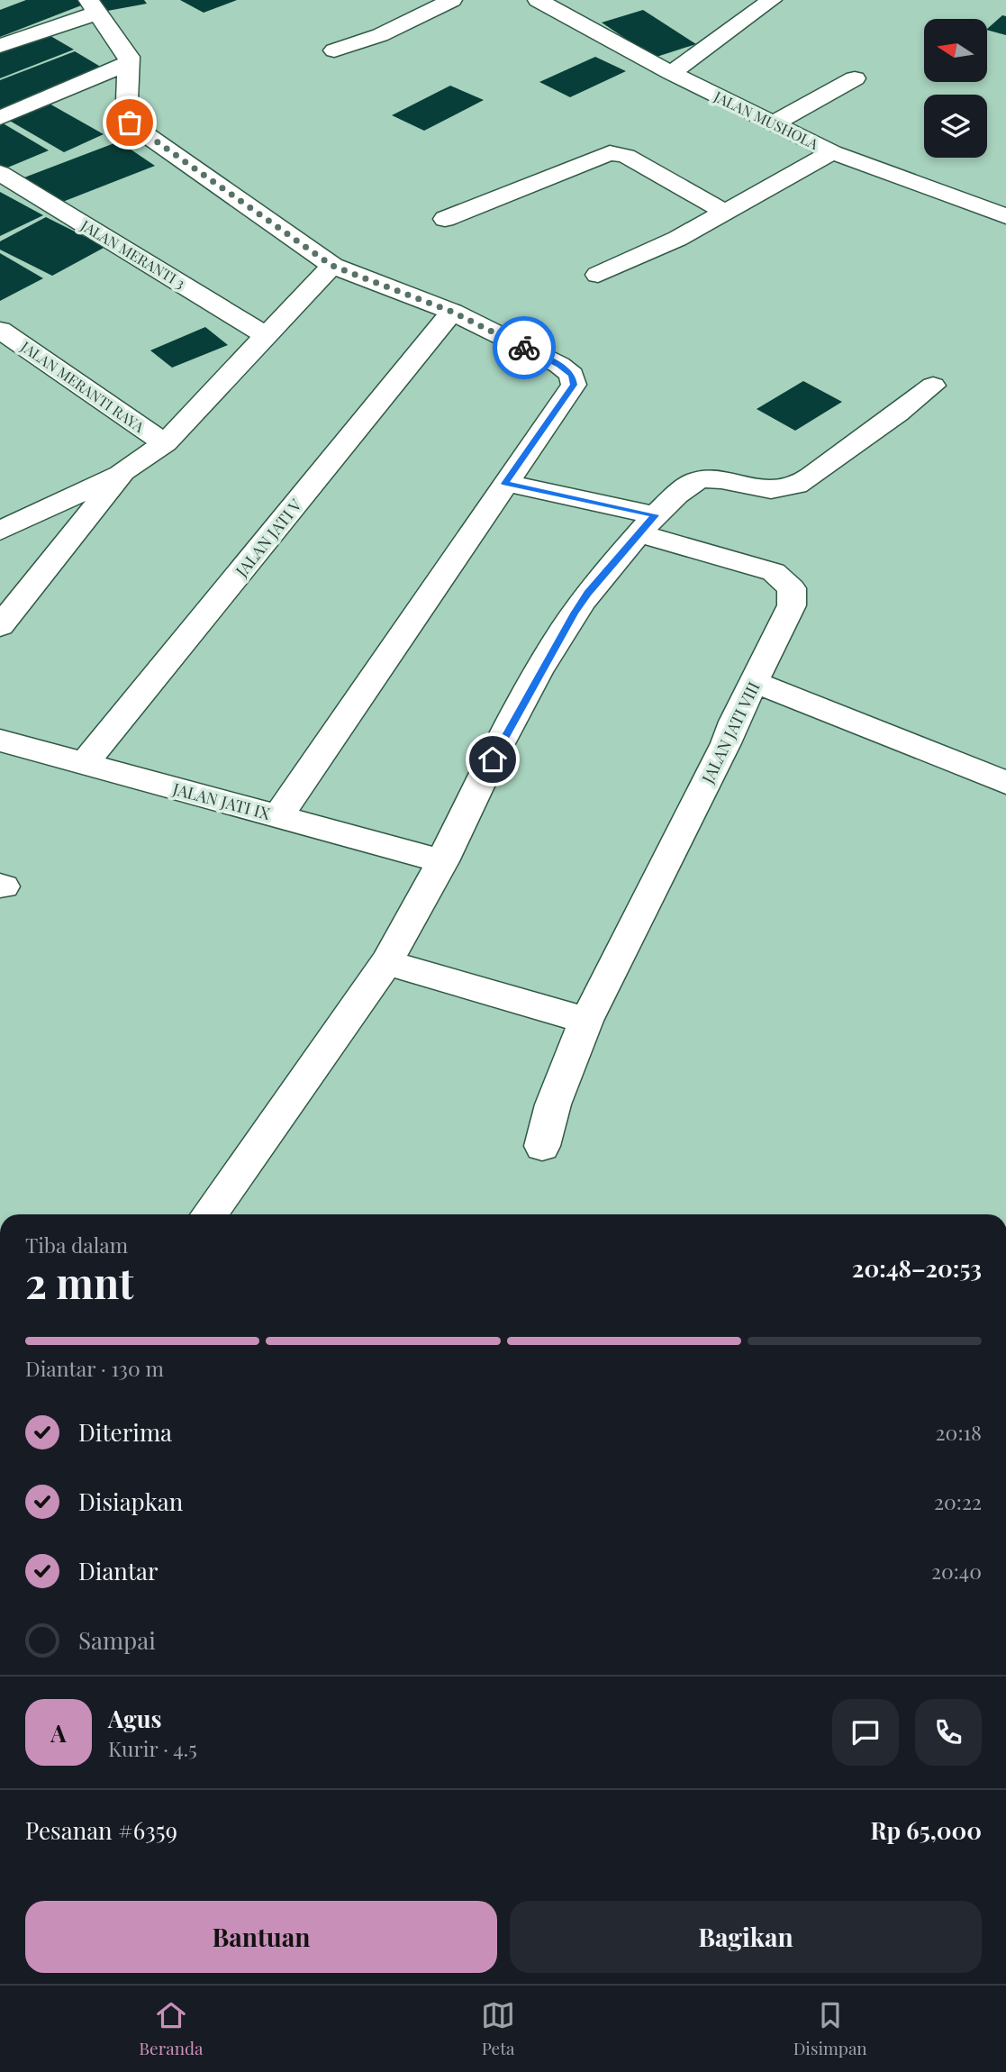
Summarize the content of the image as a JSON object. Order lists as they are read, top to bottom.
{
  "streets": {
    "street": [
      "JALAN MUSHOLA",
      "JALAN MERANTI 3",
      "JALAN MERANTI RAYA",
      "JALAN JATI V",
      "JALAN JATI VIII",
      "JALAN JATI IX"
    ]
  },
  "crossings": [
    ["JALAN JATI V", "JALAN JATI IX"]
  ],
  "north": "left",
  "page": {
    "heading": ["2 mnt", "Tiba dalam", "20:48–20:53"],
    "panel": [
      "Agus",
      "Kurir · 4.5",
      "Pesanan #6359",
      "Rp 65,000"
    ],
    "bar": "Diantar · 130 m",
    "list": [
      ["Diterima", "20:18"],
      ["Disiapkan", "20:22"],
      ["Diantar", "20:40"],
      "Sampai"
    ],
    "round": "A",
    "buttons": ["Bantuan", "Bagikan"],
    "tabs": ["Beranda", "Peta", "Disimpan"]
  }
}
